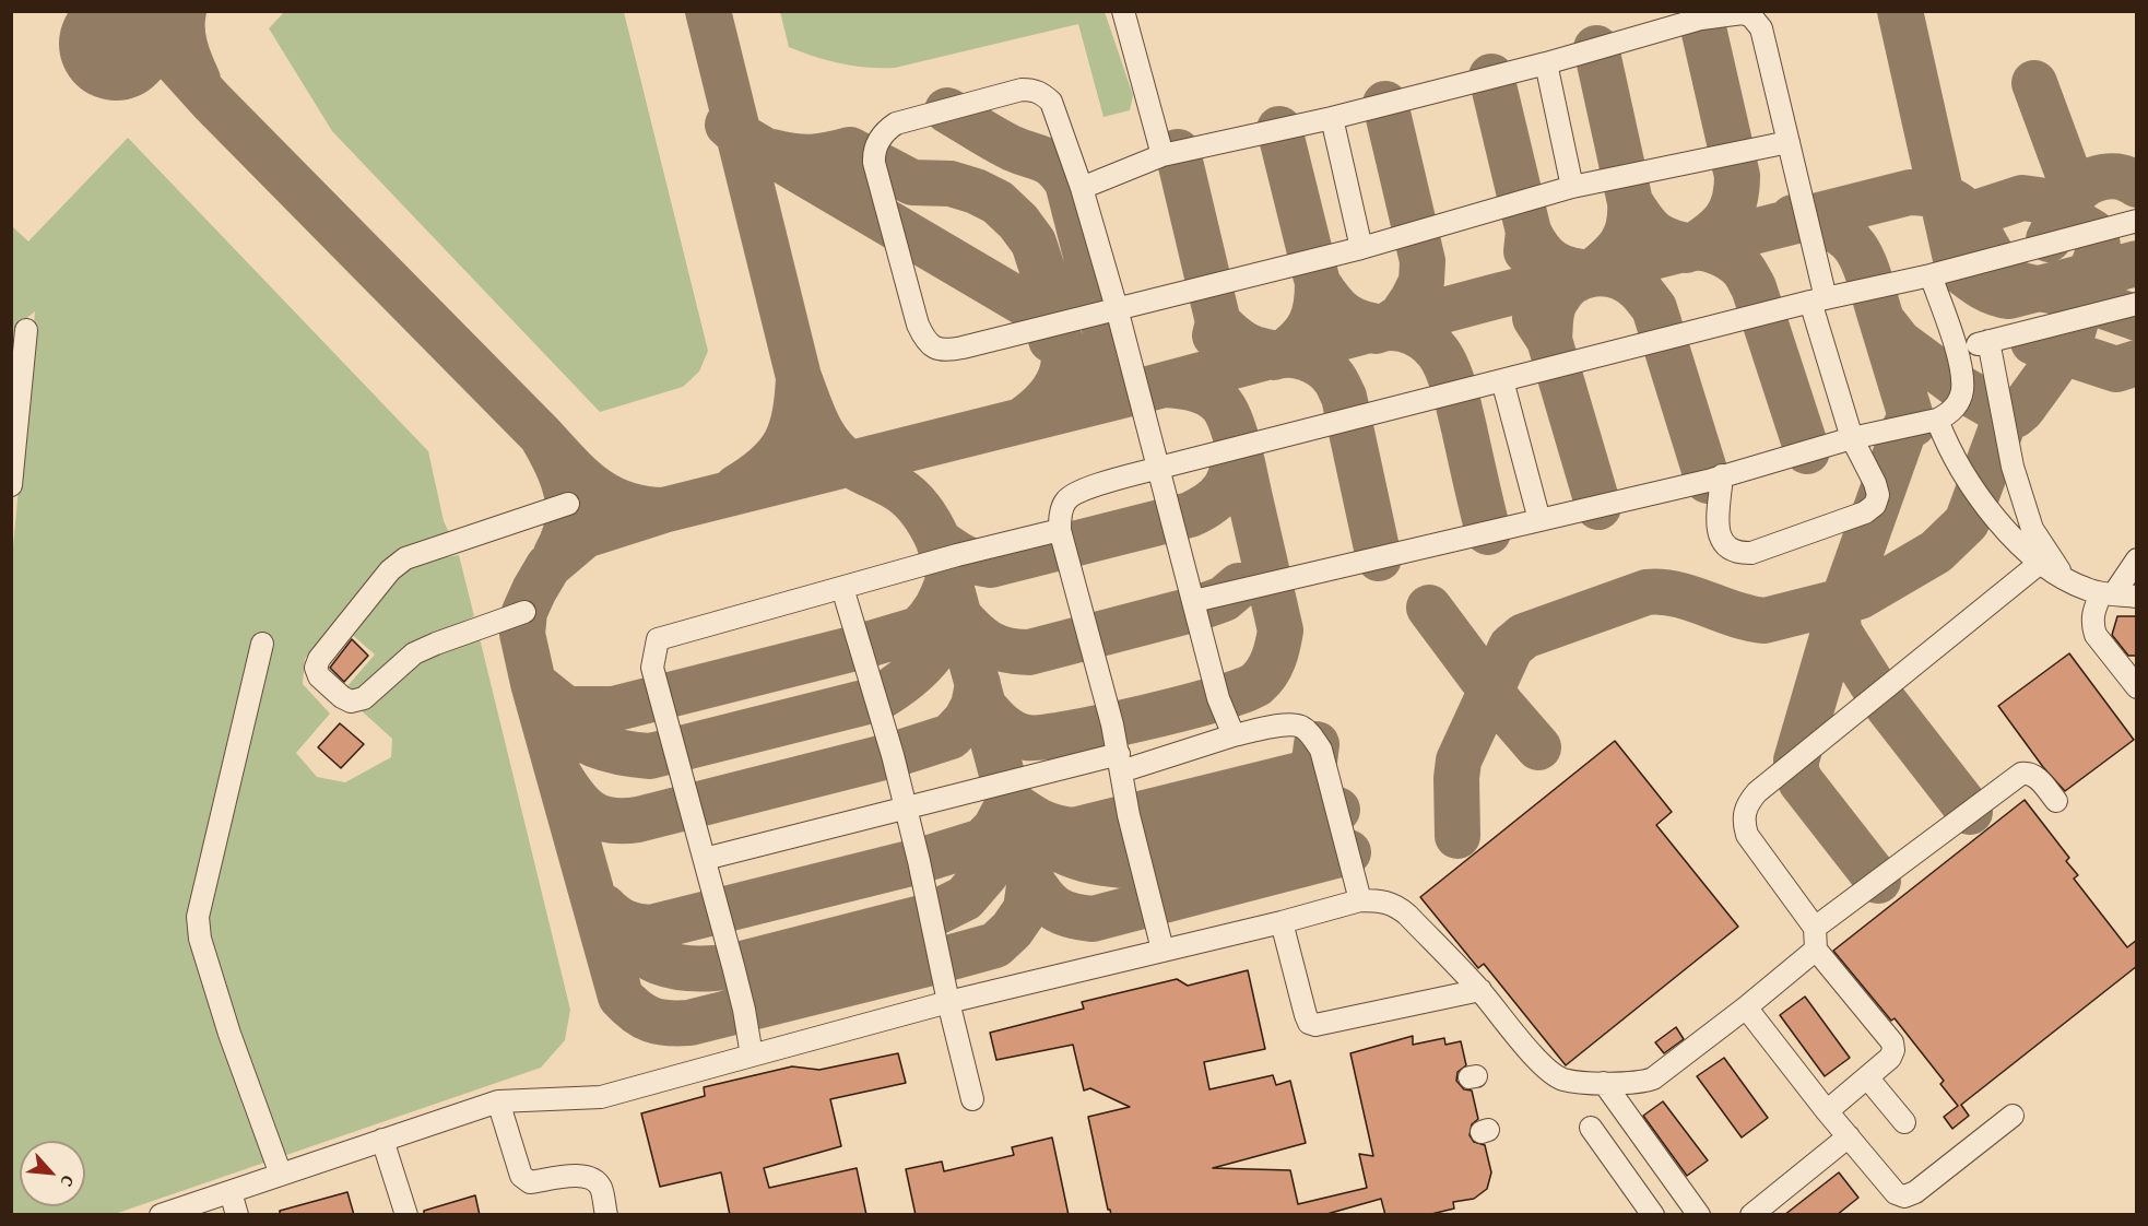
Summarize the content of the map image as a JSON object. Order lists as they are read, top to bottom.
{
  "north": "bottom right"
}
